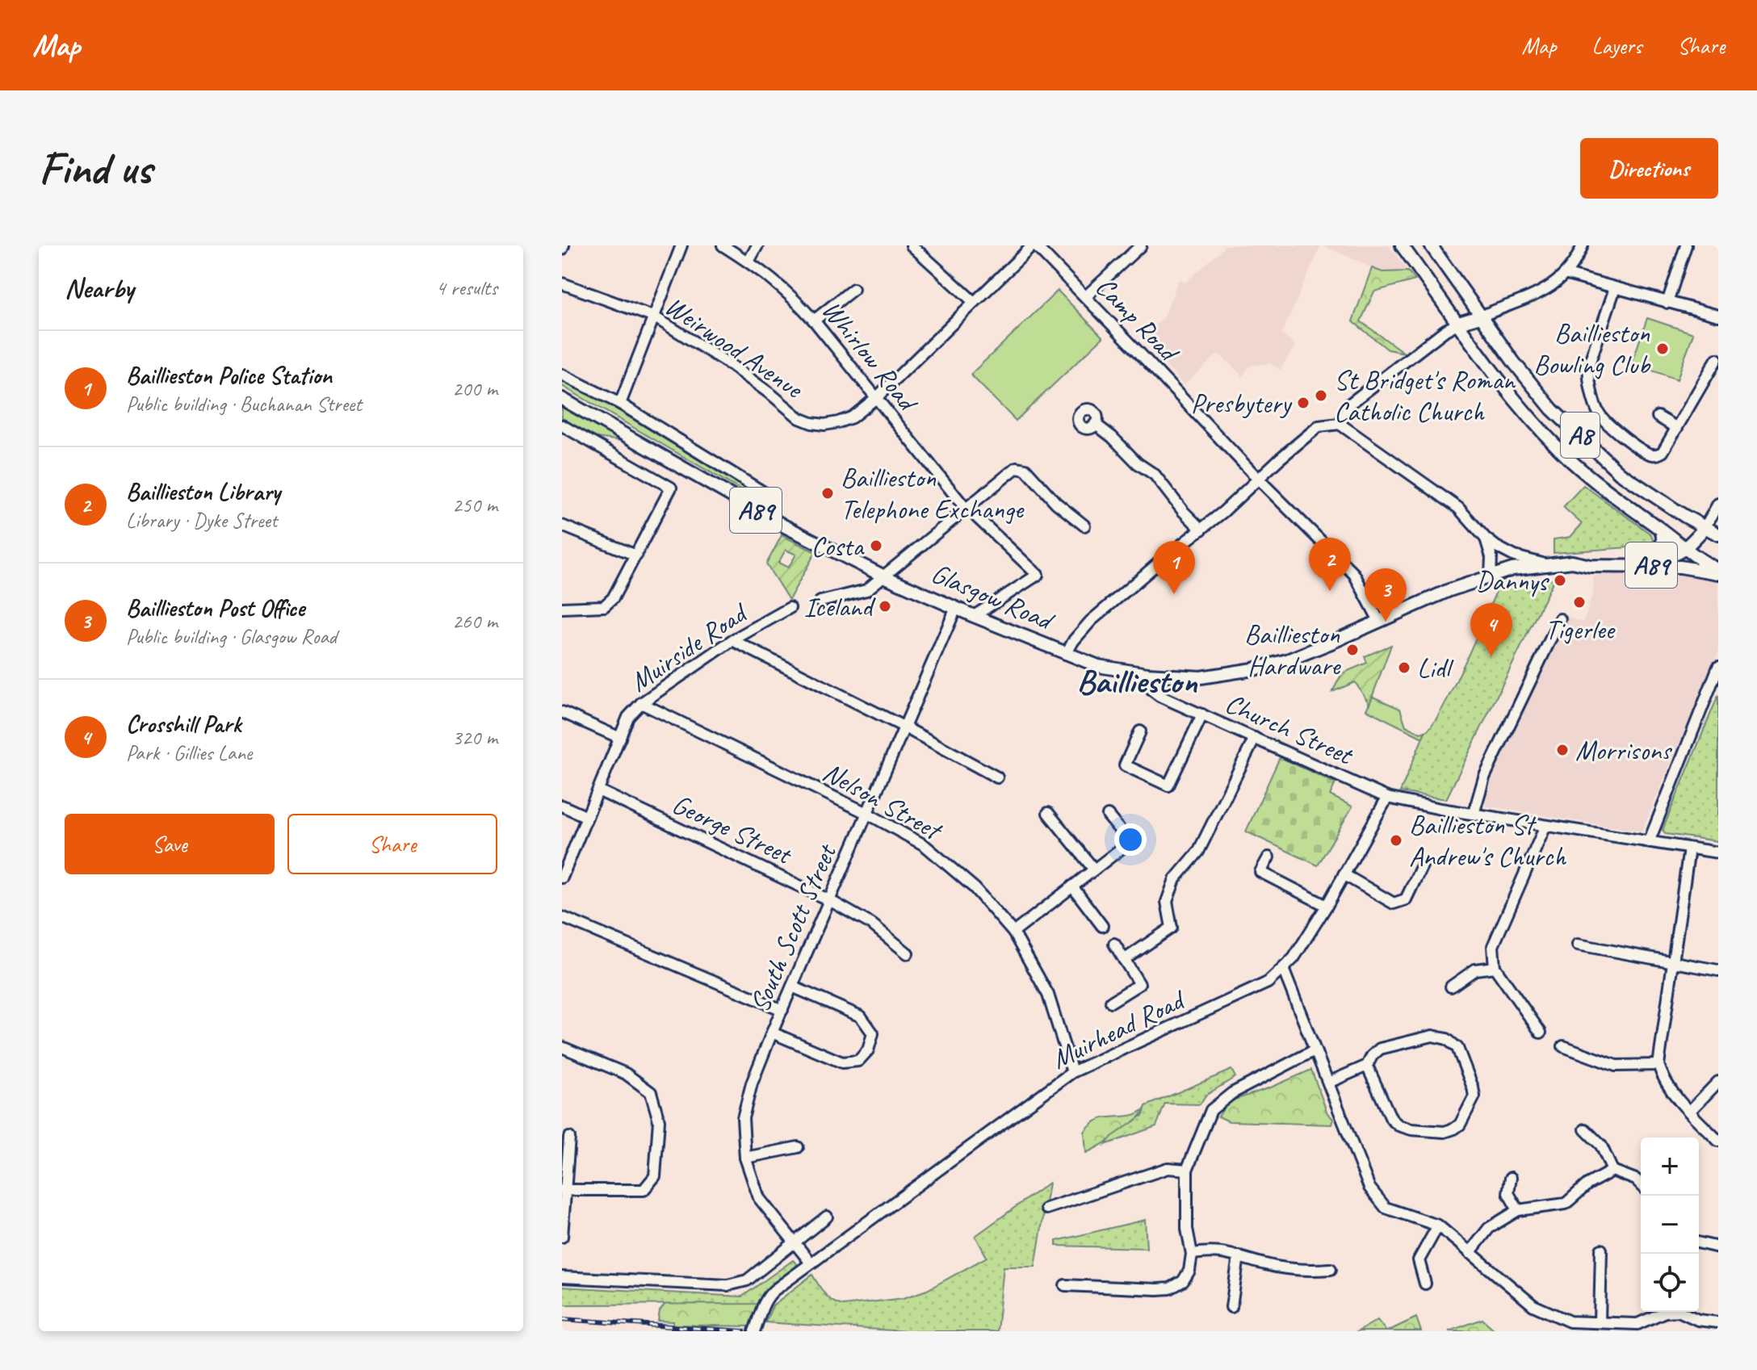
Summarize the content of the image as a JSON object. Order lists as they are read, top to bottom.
{
  "streets": {
    "main road": ["A8", "A89", "Glasgow Road"],
    "street": [
      "Camp Road",
      "Weirwood Avenue",
      "Whirlow Road",
      "Muirside Road",
      "Church Street",
      "Nelson Street",
      "George Street",
      "South Scott Street",
      "Muirhead Road"
    ]
  },
  "crossings": [
    ["Camp Road", "Weirwood Avenue"],
    ["Camp Road", "Glasgow Road"],
    ["Weirwood Avenue", "Whirlow Road"],
    ["A8", "A89"],
    ["A89", "Glasgow Road"],
    ["Glasgow Road", "Church Street"],
    ["Glasgow Road", "South Scott Street"],
    ["Muirside Road", "Nelson Street"],
    ["Muirside Road", "George Street"],
    ["Church Street", "Muirhead Road"],
    ["Nelson Street", "South Scott Street"],
    ["Nelson Street", "Muirhead Road"],
    ["George Street", "South Scott Street"],
    ["South Scott Street", "Muirhead Road"]
  ],
  "districts": ["Baillieston"],
  "places": [
    "Baillieston Bowling Club",
    "St Bridget's Roman Catholic Church",
    "Presbytery",
    "Baillieston Telephone Exchange",
    "Costa",
    "Dannys",
    "Tigerlee",
    "Iceland",
    "Baillieston Hardware",
    "Lidl",
    "Morrisons",
    "Baillieston St Andrew's Church"
  ],
  "page": {
    "header": "Map",
    "nav": ["Map", "Layers", "Share"],
    "buttons": [
      "Directions",
      ["Save", "Share"]
    ],
    "title": "Find us",
    "heading": ["Nearby", "4 results"],
    "list": [
      {
        "mark": "1",
        "name": "Baillieston Police Station",
        "note": "Public building · Buchanan Street",
        "value": "200 m"
      },
      {
        "mark": "2",
        "name": "Baillieston Library",
        "note": "Library · Dyke Street",
        "value": "250 m"
      },
      {
        "mark": "3",
        "name": "Baillieston Post Office",
        "note": "Public building · Glasgow Road",
        "value": "260 m"
      },
      {
        "mark": "4",
        "name": "Crosshill Park",
        "note": "Park · Gillies Lane",
        "value": "320 m"
      }
    ],
    "pins": [
      "2",
      "1",
      "3",
      "4"
    ],
    "map_buttons": ["+", "−"]
  }
}
